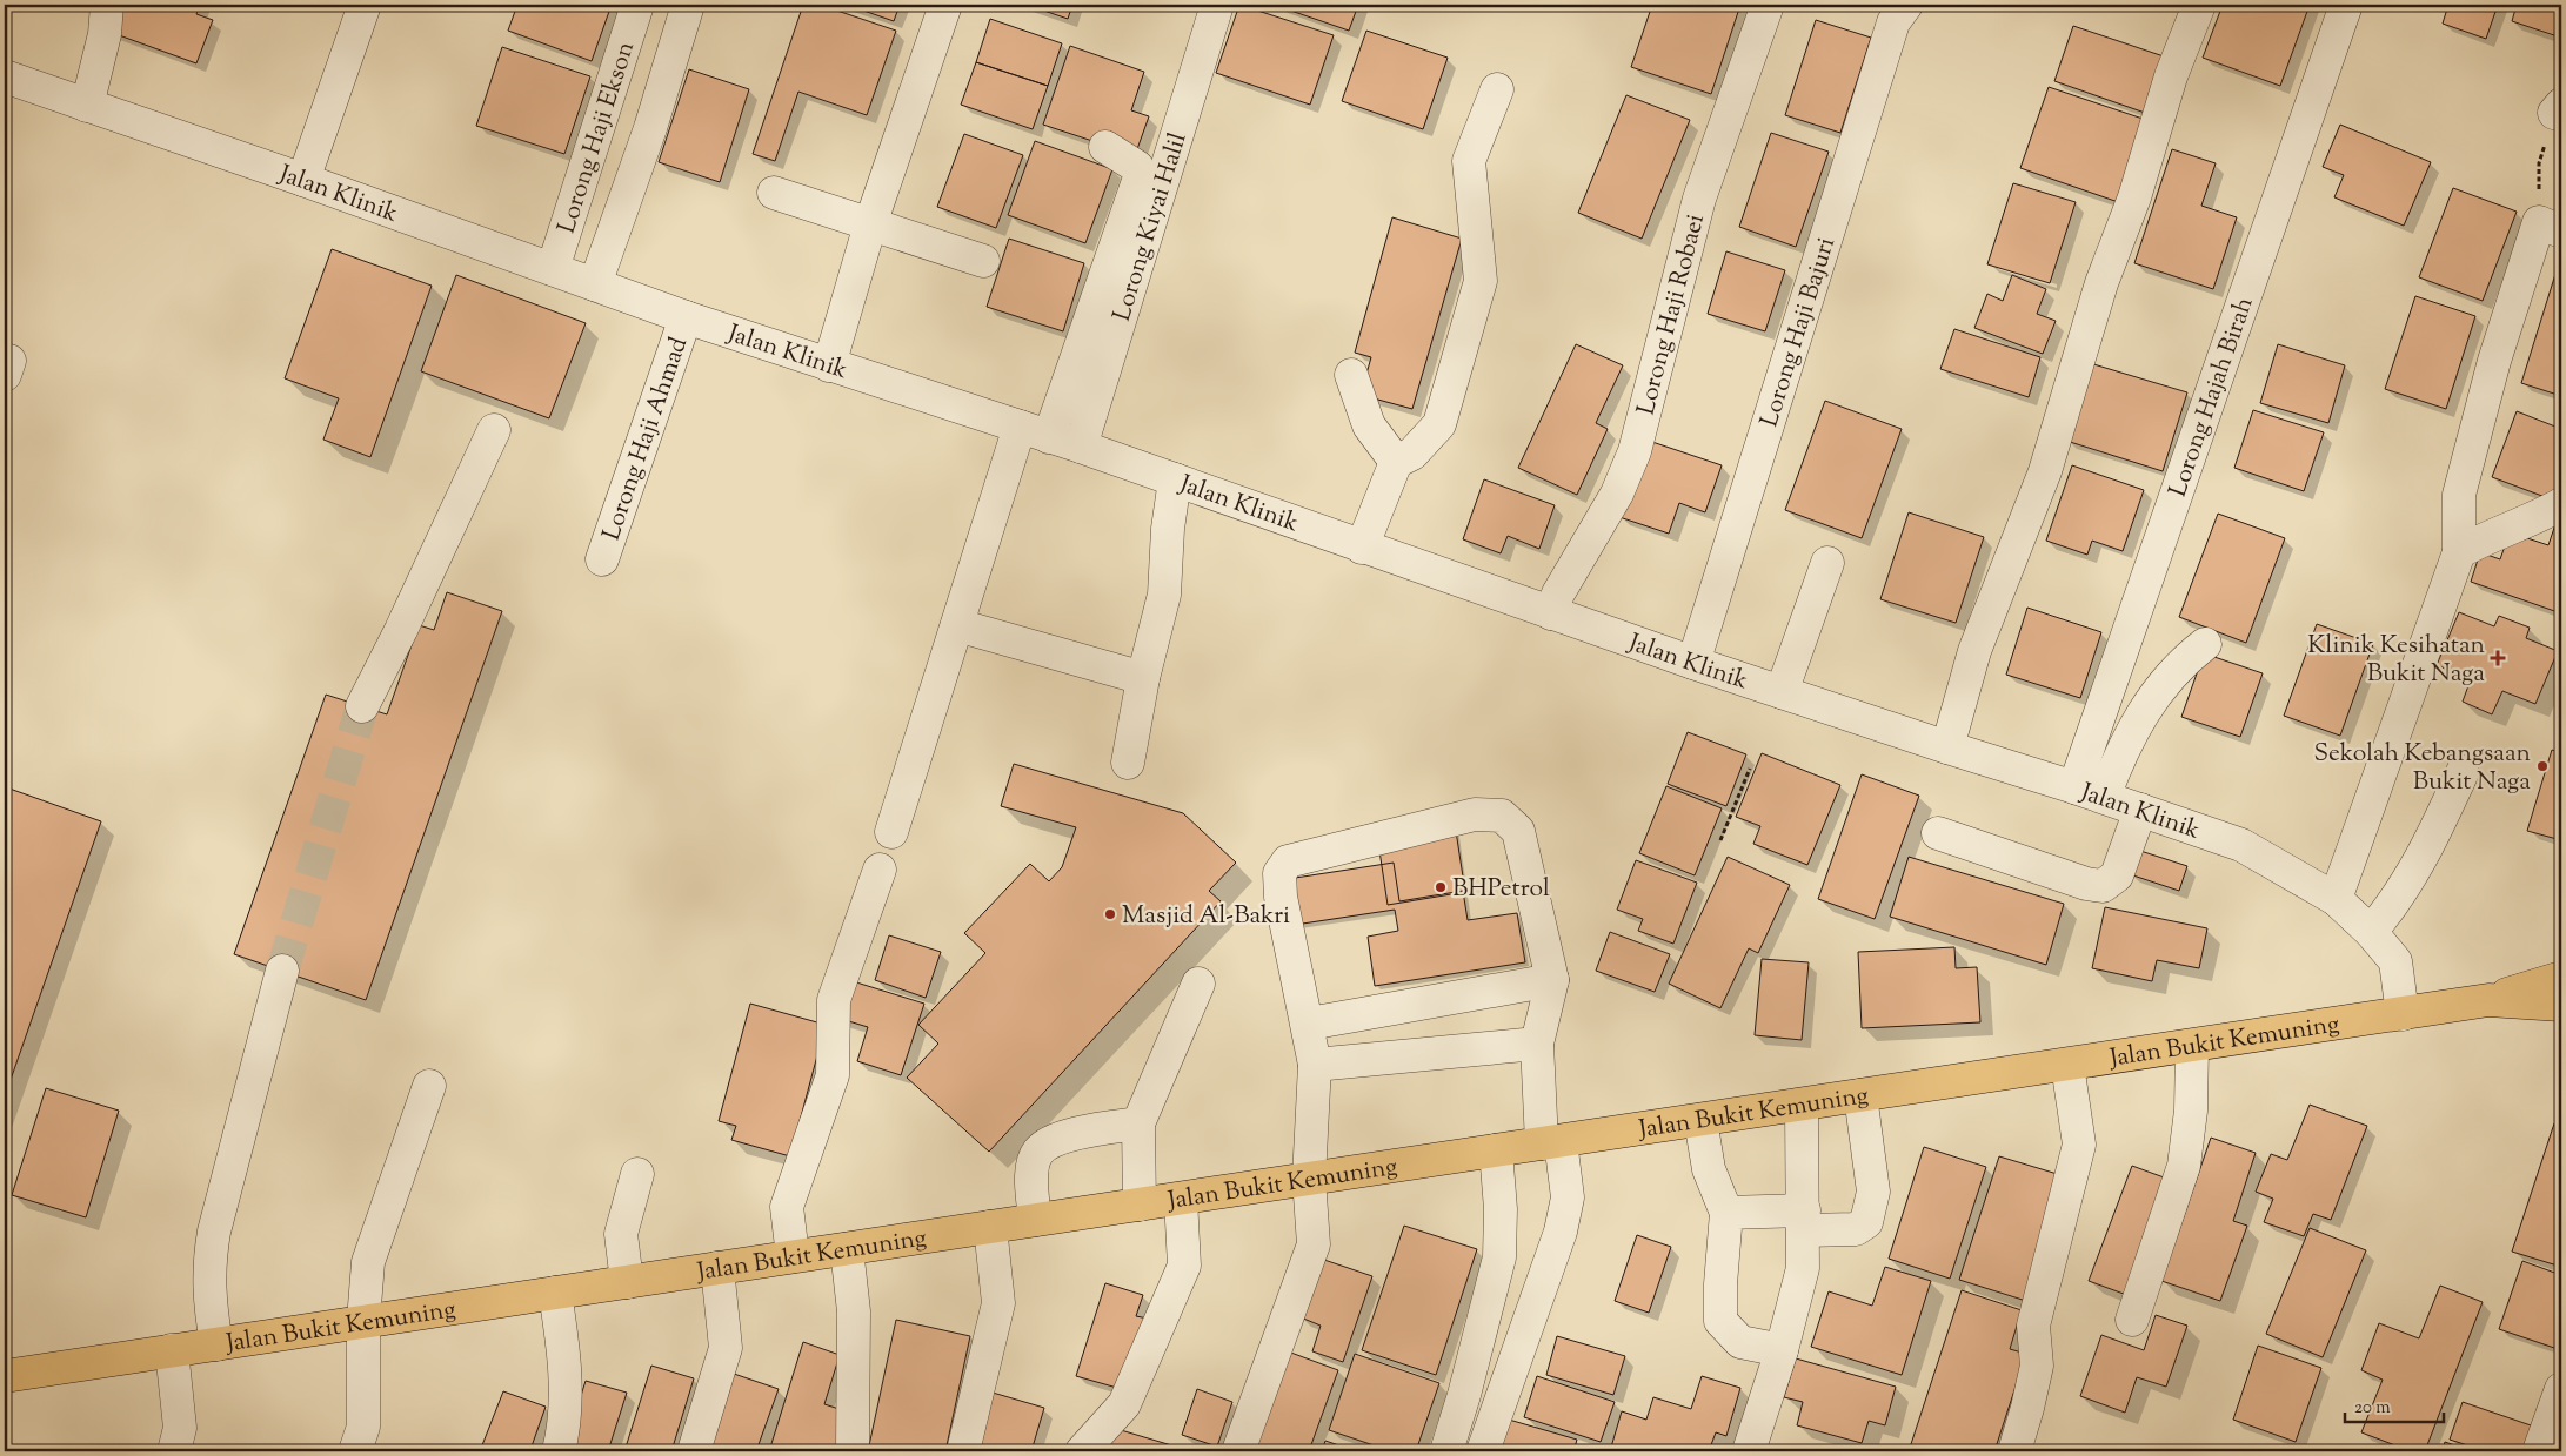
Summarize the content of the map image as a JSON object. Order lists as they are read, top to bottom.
{
  "streets": {
    "main road": ["Jalan Bukit Kemuning"],
    "street": [
      "Lorong Haji Ekson",
      "Jalan Klinik",
      "Lorong Kiyai Halil",
      "Lorong Haji Robaei",
      "Lorong Haji Bajuri",
      "Lorong Hajah Birah",
      "Lorong Haji Ahmad"
    ]
  },
  "crossings": [
    ["Lorong Haji Ekson", "Jalan Klinik"],
    ["Jalan Klinik", "Lorong Kiyai Halil"],
    ["Jalan Klinik", "Lorong Haji Robaei"],
    ["Jalan Klinik", "Lorong Haji Bajuri"],
    ["Jalan Klinik", "Lorong Hajah Birah"],
    ["Jalan Klinik", "Lorong Haji Ahmad"],
    ["Jalan Klinik", "Jalan Bukit Kemuning"]
  ],
  "places": {
    "health": ["Klinik Kesihatan Bukit Naga"],
    "other": ["Sekolah Kebangsaan Bukit Naga", "BHPetrol", "Masjid Al-Bakri"]
  },
  "scale_bar": "20 m"
}
